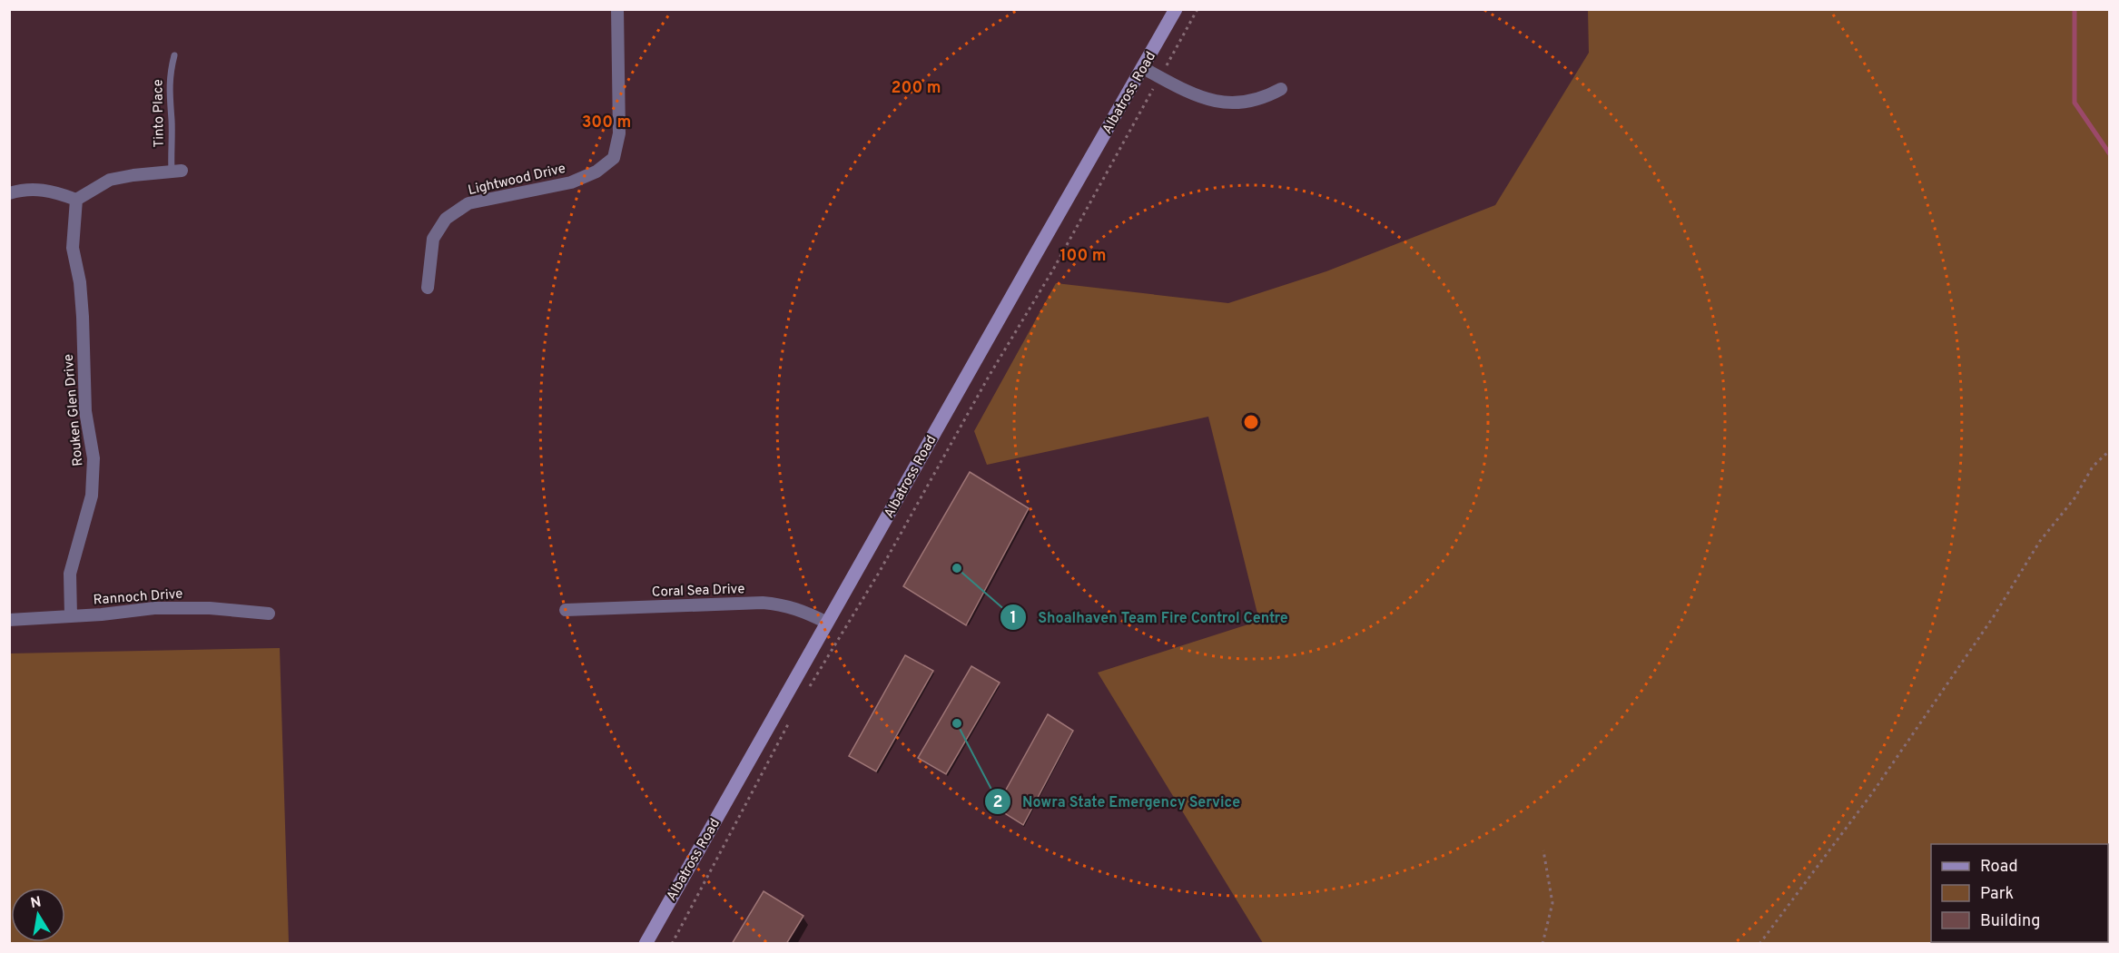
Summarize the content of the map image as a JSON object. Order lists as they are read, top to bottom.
{
  "streets": {
    "main road": ["Albatross Road"],
    "street": [
      "Lightwood Drive",
      "Rouken Glen Drive",
      "Coral Sea Drive",
      "Rannoch Drive"
    ],
    "lane": ["Tinto Place"]
  },
  "crossings": [
    ["Albatross Road", "Coral Sea Drive"],
    ["Rouken Glen Drive", "Rannoch Drive"]
  ],
  "places": ["Shoalhaven Team Fire Control Centre", "Nowra State Emergency Service"],
  "legend": ["Road", "Park", "Building"],
  "north": "top",
  "rings": ["200 m", "300 m", "100 m"]
}
